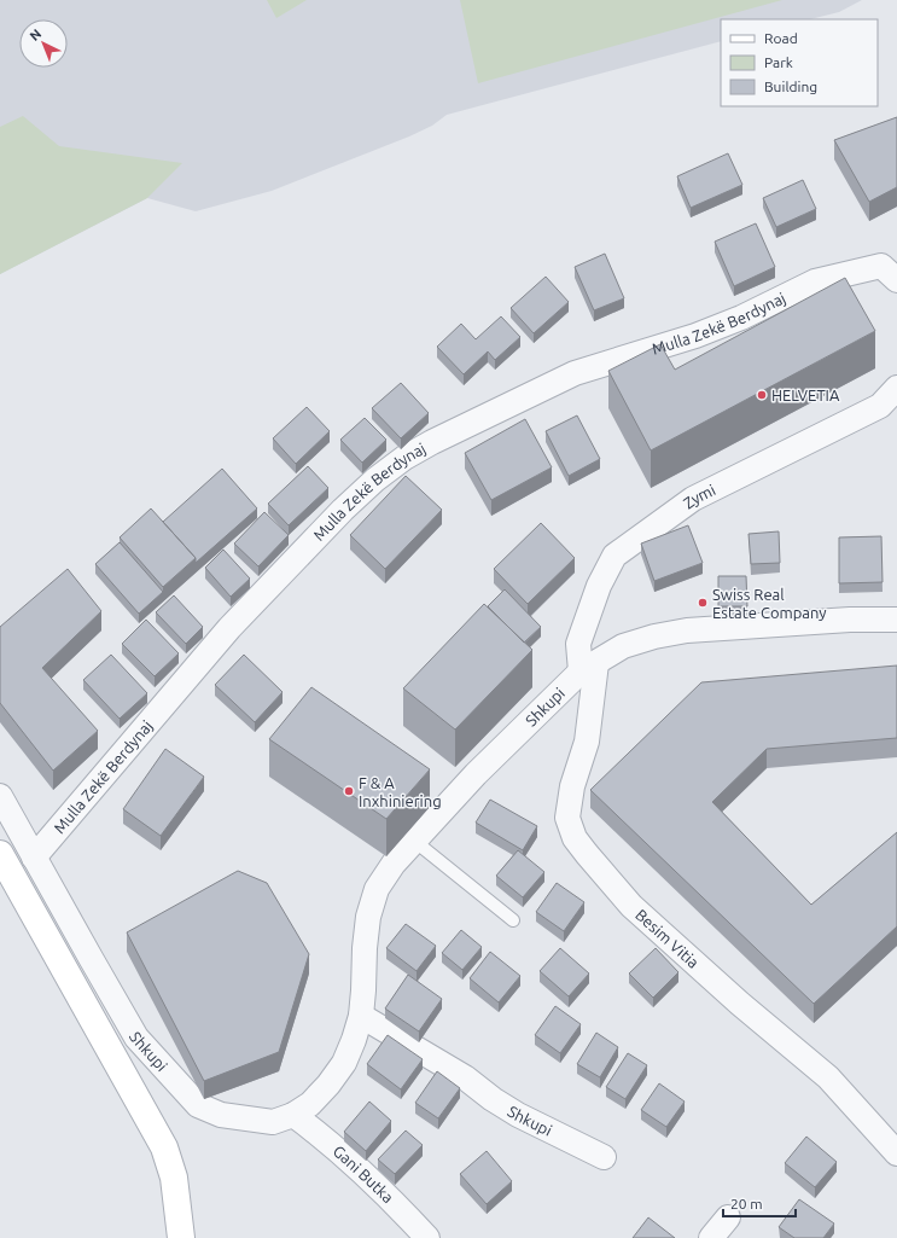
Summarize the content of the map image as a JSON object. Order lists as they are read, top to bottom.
{
  "streets": {
    "main road": ["Shkupi"],
    "street": [
      "Mulla Zekë Berdynaj",
      "Zymi",
      "Besim Vitia",
      "Gani Butka"
    ]
  },
  "crossings": [
    ["Mulla Zekë Berdynaj", "Shkupi"],
    ["Zymi", "Shkupi"],
    ["Zymi", "Besim Vitia"],
    ["Shkupi", "Besim Vitia"],
    ["Shkupi", "Gani Butka"]
  ],
  "places": ["HELVETIA", "Swiss Real Estate Company", "F & A Inxhiniering"],
  "legend": ["Road", "Park", "Building"],
  "scale_bar": "20 m",
  "north": "top left"
}
